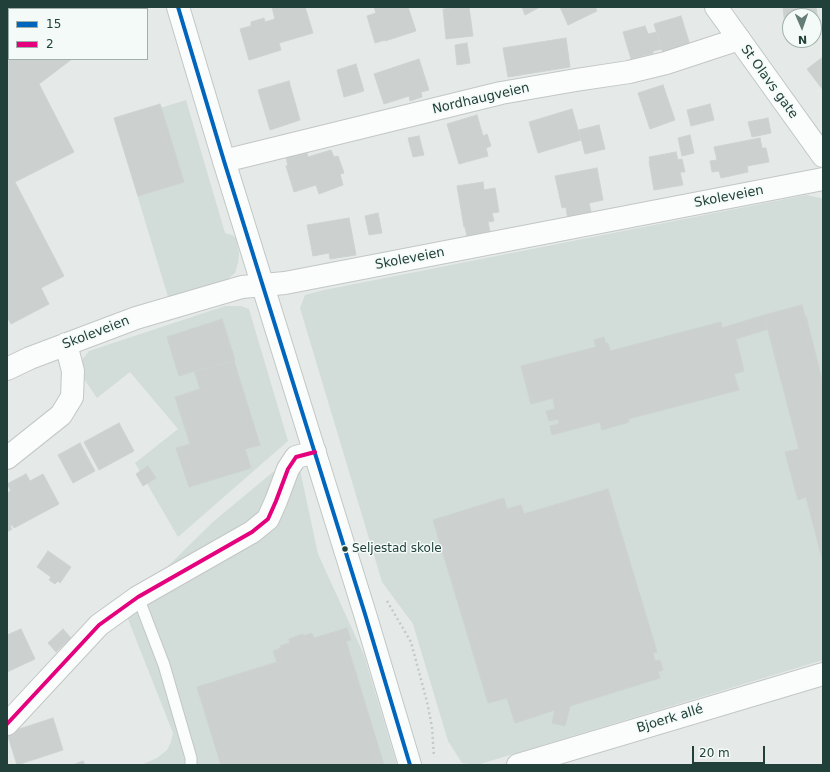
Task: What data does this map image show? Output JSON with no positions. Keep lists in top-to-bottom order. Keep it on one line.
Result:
{"streets":{"street":["St Olavs gate","Nordhaugveien","Skoleveien","Bjoerk allé"]},"crossings":[["St Olavs gate","Nordhaugveien"]],"places":["Seljestad skole"],"lines":["transit line 15","transit line 2"],"legend":["15","2"],"scale_bar":"20 m","north":"bottom"}
